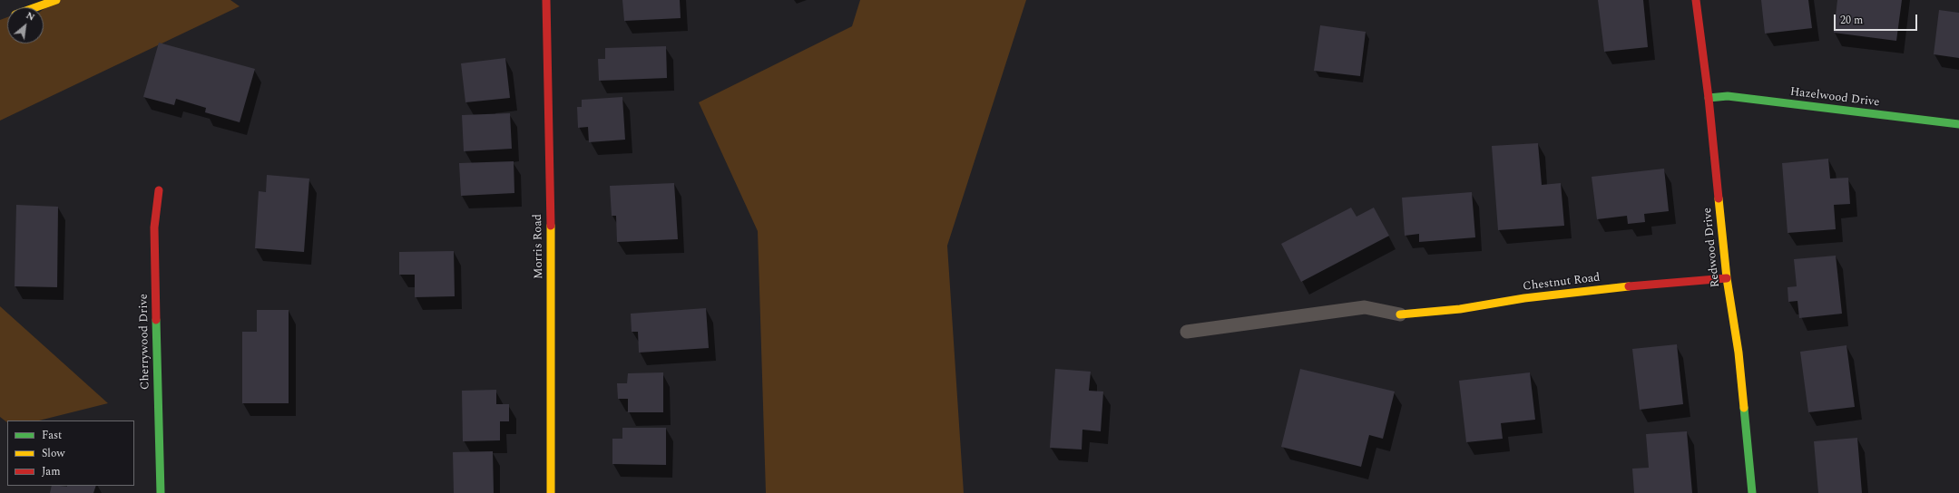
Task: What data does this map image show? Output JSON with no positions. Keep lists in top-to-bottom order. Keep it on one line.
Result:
{"streets":{"street":["Hazelwood Drive","Morris Road","Redwood Drive","Chestnut Road","Cherrywood Drive"]},"crossings":[["Hazelwood Drive","Redwood Drive"],["Redwood Drive","Chestnut Road"]],"legend":["Fast","Slow","Jam"],"scale_bar":"20 m","north":"top right"}
